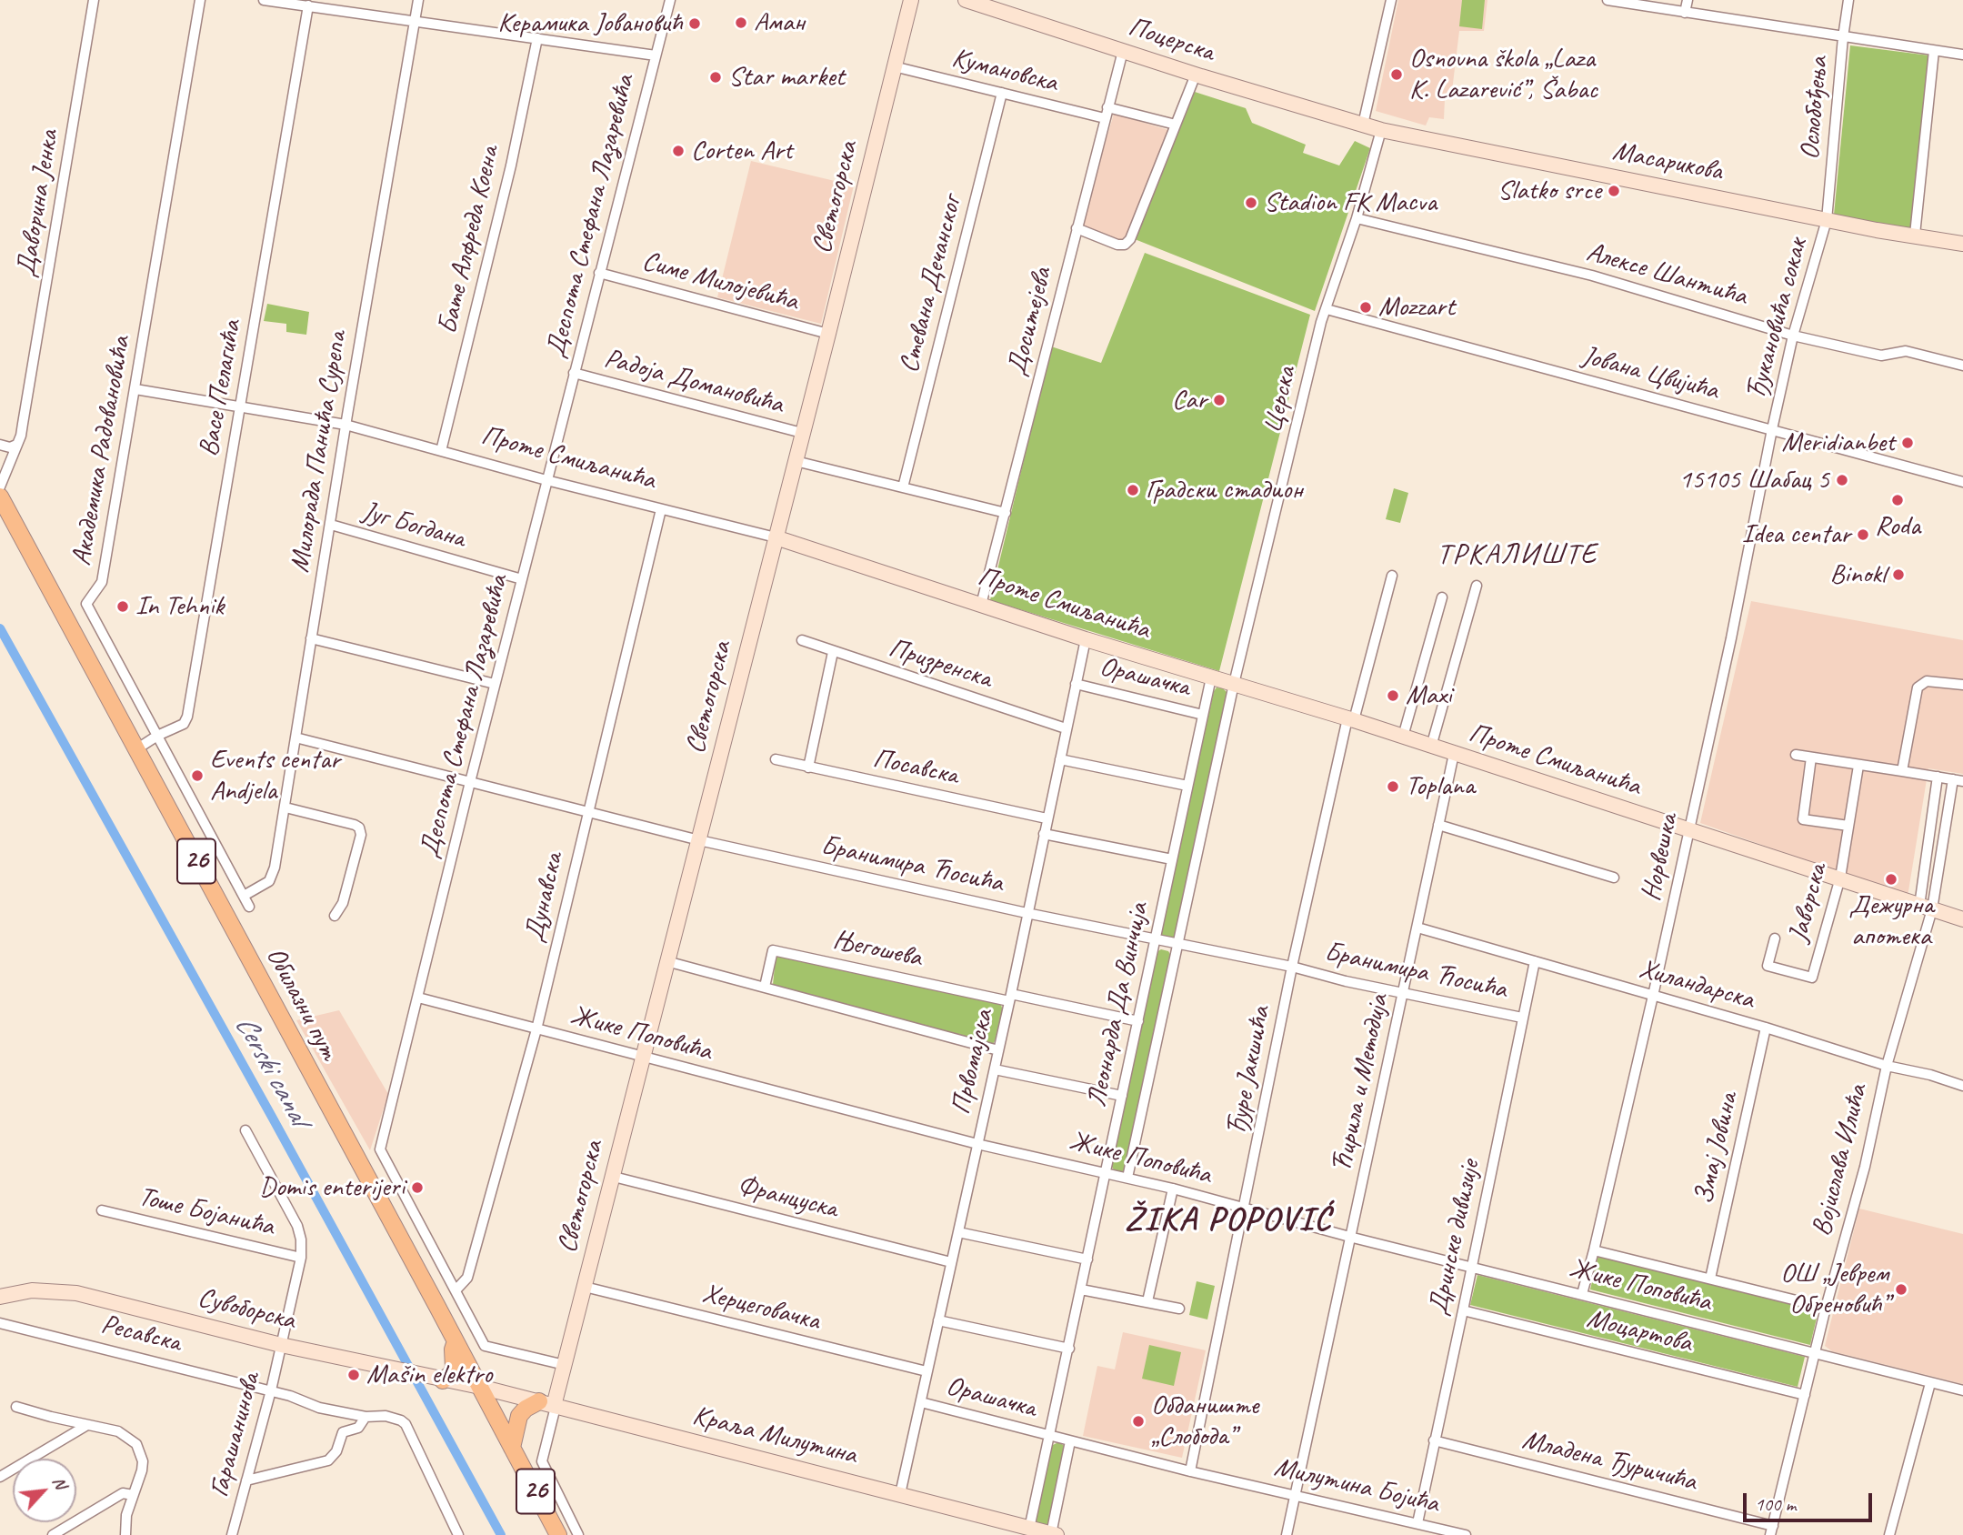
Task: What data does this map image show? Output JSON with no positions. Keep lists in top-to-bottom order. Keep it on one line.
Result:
{"streets":{"main road":["26","Обилазни пут"],"street":["Поцерска","Кумановска","Ослобођења","Масарикова","Светогорска","Даворина Јенка","Деспота Стефана Лазаревића","Бате Алфреда Коена","Алексе Шантића","Симе Милојевића","Стевана Дечанског","Ђукановића сокак","Доситејева","Јована Цвијића","Радоја Домановића","Васе Пелагића","Церска","Академика Радовановића","Милорада Панића Сурепа","Проте Смиљанића","Југ Богдана","Призренска","Орашачка","Посавска","Норвешка","Бранимира Ћосића","Дунавска","Јаворска","Његошева","Хиландарска","Леонарда Да Винчија","Жике Поповића","Првомајска","Ђуре Јакшића","Ћирила и Методија","Змај Јовина","Војислава Илића","Француска","Тоше Бојанића","Дринске дивизије","Херцеговачка","Сувоборска","Моцартова","Ресавска","Гарашанинова","Краља Милутина","Младена Ђуричића","Милутина Бојића"]},"crossings":[["Поцерска","Масарикова"],["Поцерска","Доситејева"],["Кумановска","Светогорска"],["Кумановска","Стевана Дечанског"],["Кумановска","Доситејева"],["Ослобођења","Масарикова"],["Ослобођења","Ђукановића сокак"],["Масарикова","Ђукановића сокак"],["Масарикова","Церска"],["Светогорска","Деспота Стефана Лазаревића"],["Светогорска","Симе Милојевића"],["Светогорска","Радоја Домановића"],["Светогорска","Проте Смиљанића"],["Светогорска","Бранимира Ћосића"],["Светогорска","Жике Поповића"],["Светогорска","Француска"],["Светогорска","Херцеговачка"],["Светогорска","Краља Милутина"],["Деспота Стефана Лазаревића","Симе Милојевића"],["Деспота Стефана Лазаревића","Радоја Домановића"],["Деспота Стефана Лазаревића","Проте Смиљанића"],["Деспота Стефана Лазаревића","Југ Богдана"],["Деспота Стефана Лазаревића","Бранимира Ћосића"],["Деспота Стефана Лазаревића","Дунавска"],["Деспота Стефана Лазаревића","Жике Поповића"],["Бате Алфреда Коена","Проте Смиљанића"],["Алексе Шантића","Ђукановића сокак"],["Алексе Шантића","Церска"],["Ђукановића сокак","Јована Цвијића"],["Ђукановића сокак","Норвешка"],["Доситејева","Проте Смиљанића"],["Јована Цвијића","Церска"],["Јована Цвијића","Норвешка"],["Васе Пелагића","Академика Радовановића"],["Васе Пелагића","Проте Смиљанића"],["Васе Пелагића","Обилазни пут"],["Церска","Проте Смиљанића"],["Церска","Леонарда Да Винчија"],["Академика Радовановића","Милорада Панића Сурепа"],["Академика Радовановића","Проте Смиљанића"],["Милорада Панића Сурепа","Проте Смиљанића"],["Милорада Панића Сурепа","Југ Богдана"],["Милорада Панића Сурепа","Бранимира Ћосића"],["Проте Смиљанића","Норвешка"],["Проте Смиљанића","Дунавска"],["Проте Смиљанића","Јаворска"],["Проте Смиљанића","Леонарда Да Винчија"],["Проте Смиљанића","Првомајска"],["Проте Смиљанића","Ђуре Јакшића"],["Проте Смиљанића","Ћирила и Методија"],["Проте Смиљанића","Војислава Илића"],["Призренска","Првомајска"],["Орашачка","Леонарда Да Винчија"],["Орашачка","Првомајска"],["Орашачка","Милутина Бојића"],["Посавска","Првомајска"],["Норвешка","Хиландарска"],["Норвешка","Жике Поповића"],["Бранимира Ћосића","Дунавска"],["Бранимира Ћосића","Леонарда Да Винчија"],["Бранимира Ћосића","Првомајска"],["Бранимира Ћосића","Ђуре Јакшића"],["Бранимира Ћосића","Ћирила и Методија"],["Бранимира Ћосића","Дринске дивизије"],["Дунавска","Жике Поповића"],["Његошева","Првомајска"],["Хиландарска","Ћирила и Методија"],["Хиландарска","Змај Јовина"],["Хиландарска","Војислава Илића"],["Хиландарска","Дринске дивизије"],["Обилазни пут","Сувоборска"],["Обилазни пут","Краља Милутина"],["Леонарда Да Винчија","Жике Поповића"],["Леонарда Да Винчија","Краља Милутина"],["Леонарда Да Винчија","Милутина Бојића"],["Жике Поповића","Првомајска"],["Жике Поповића","Ђуре Јакшића"],["Жике Поповића","Ћирила и Методија"],["Жике Поповића","Војислава Илића"],["Жике Поповића","Дринске дивизије"],["Првомајска","Француска"],["Првомајска","Херцеговачка"],["Првомајска","Краља Милутина"],["Ђуре Јакшића","Милутина Бојића"],["Ћирила и Методија","Милутина Бојића"],["Војислава Илића","Моцартова"],["Војислава Илића","Младена Ђуричића"],["Тоше Бојанића","Гарашанинова"],["Дринске дивизије","Моцартова"],["Дринске дивизије","Младена Ђуричића"],["Дринске дивизије","Милутина Бојића"],["Сувоборска","Гарашанинова"],["Сувоборска","Краља Милутина"],["Ресавска","Гарашанинова"]],"districts":["ТРКАЛИШТЕ","ŽIKA POPOVIĆ"],"water":["Cerski canal"],"places":["Аман","Керамика Јовановић","Osnovna škola „Laza K. Lazarević”, Šabac","Star market","Corten Art","Slatko srce","Stadion FK Macva","Mozzart","Car","Meridianbet","15105 Шабац 5","Градски стадион","Roda","Idea centar","Binokl","In Tehnik","Maxi","Events centar Andjela","Toplana","Дежурна апотека","Domis enterijeri","ОШ „Јеврем Обреновић”","Mašin elektro","Обданиште „Слобода”"],"scale_bar":"100 m","north":"top right"}
